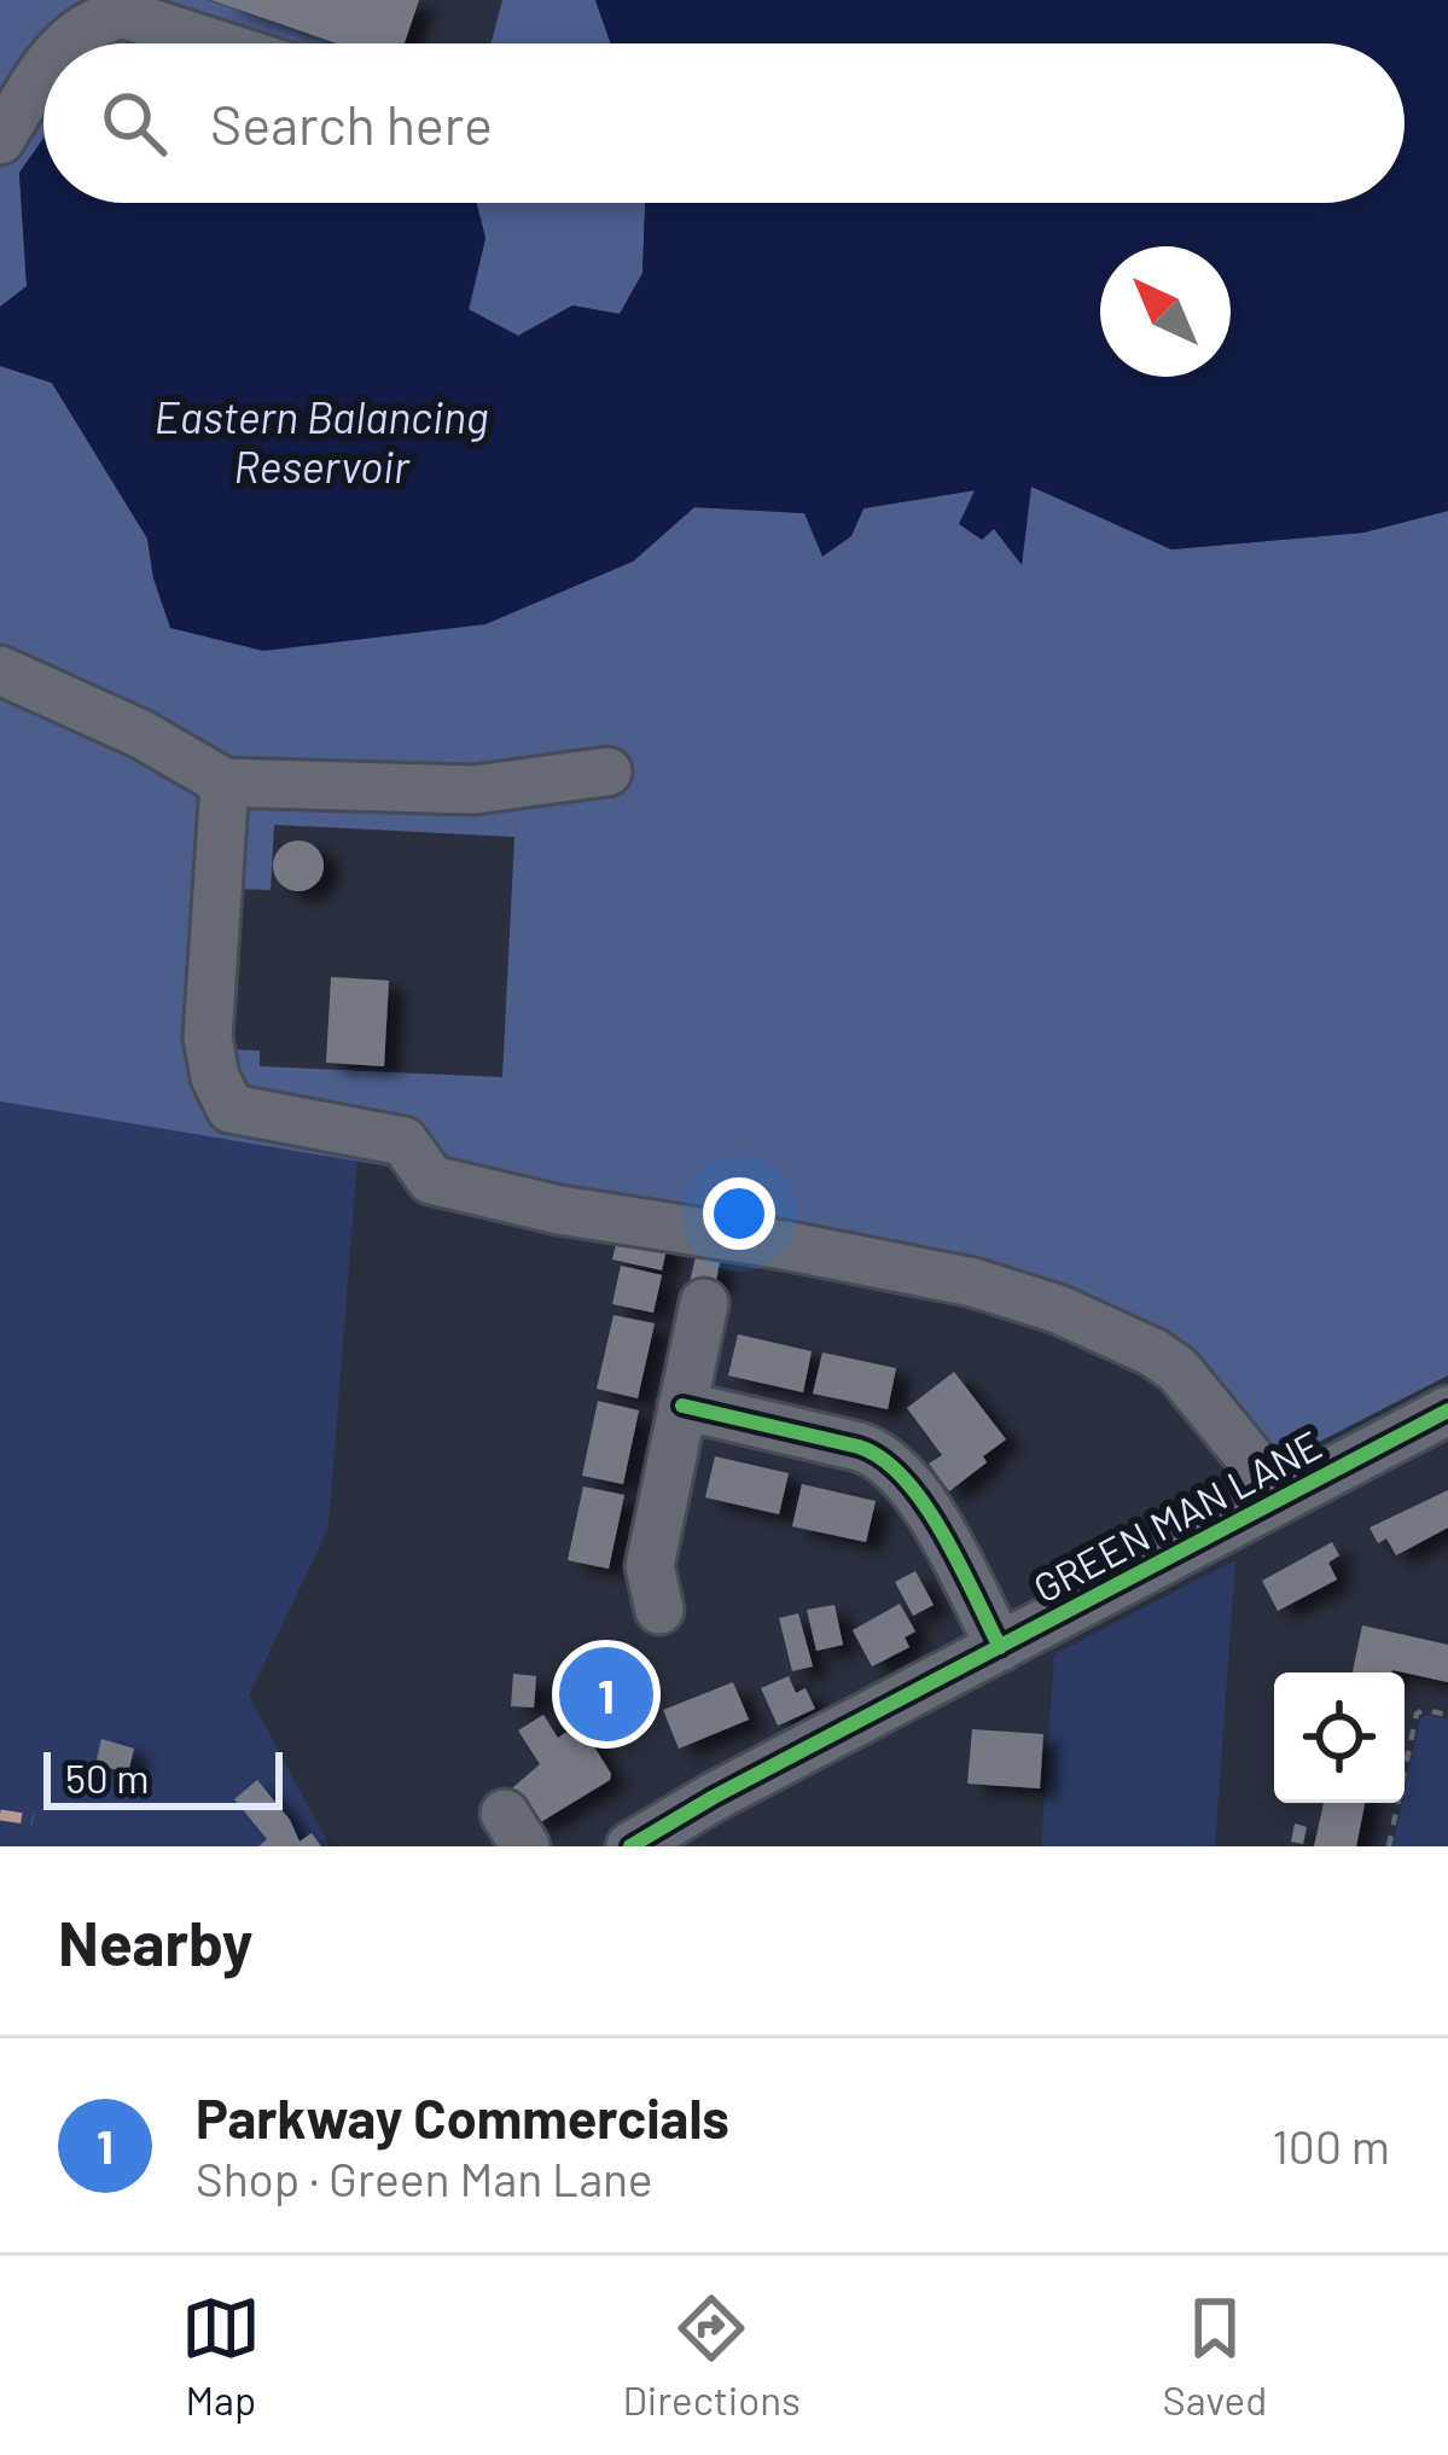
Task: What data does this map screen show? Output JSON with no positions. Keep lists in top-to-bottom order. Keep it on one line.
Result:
{"streets":{"street":["GREEN MAN LANE"]},"water":["Eastern Balancing Reservoir"],"scale_bar":"50 m","north":"top left","page":{"search":"Search here","pins":"1","scale":"50 m","heading":"Nearby","list":[{"mark":"1","name":"Parkway Commercials","note":"Shop · Green Man Lane","value":"100 m"}],"nav":["Map","Directions","Saved"]}}
